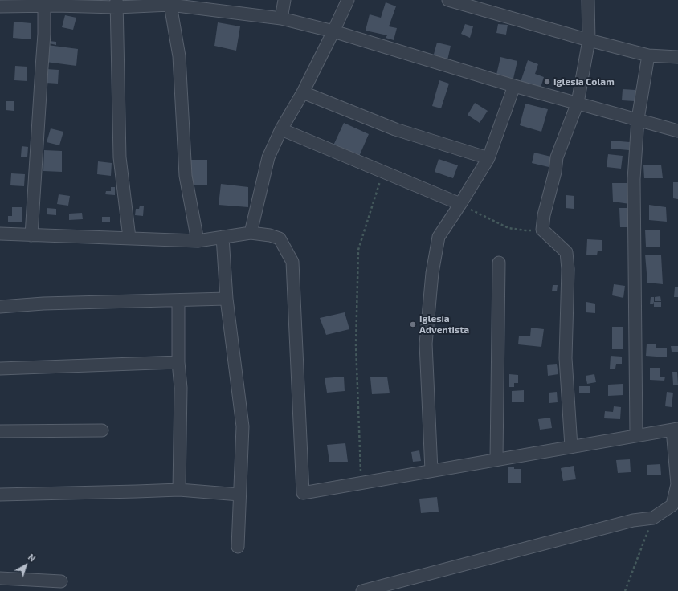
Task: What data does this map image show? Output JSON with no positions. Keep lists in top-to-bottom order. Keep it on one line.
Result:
{"places":["Iglesia Colam","Iglesia Adventista"],"north":"top right"}
